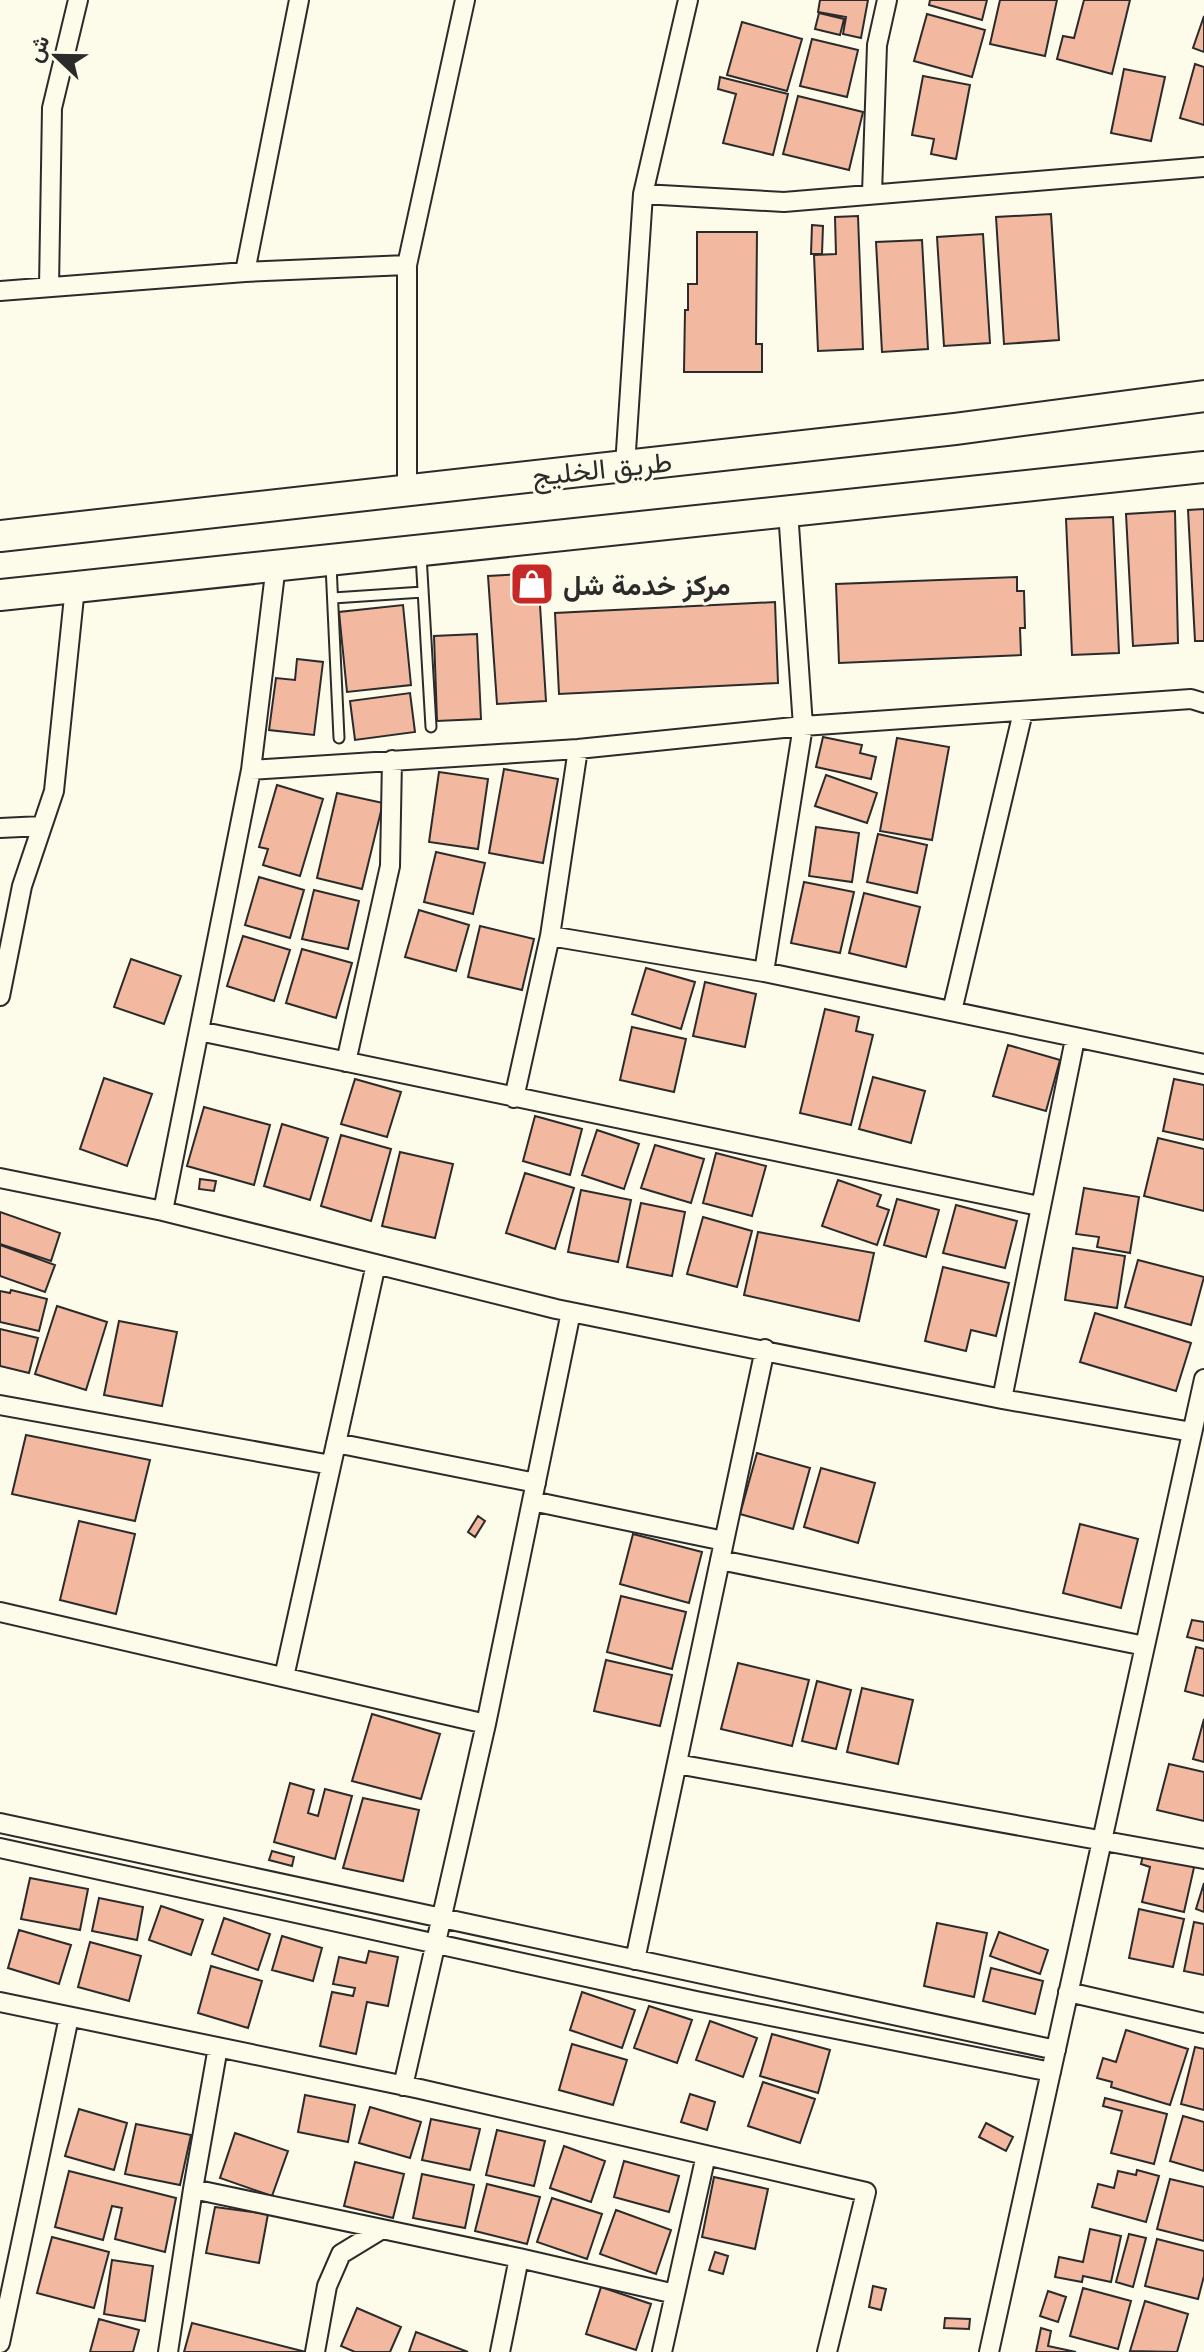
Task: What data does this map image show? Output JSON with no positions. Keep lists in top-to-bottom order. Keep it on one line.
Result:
{"streets":{"main road":["طريق الخليج"]},"places":{"shop":["مركز خدمة شل"]},"north":"left"}
